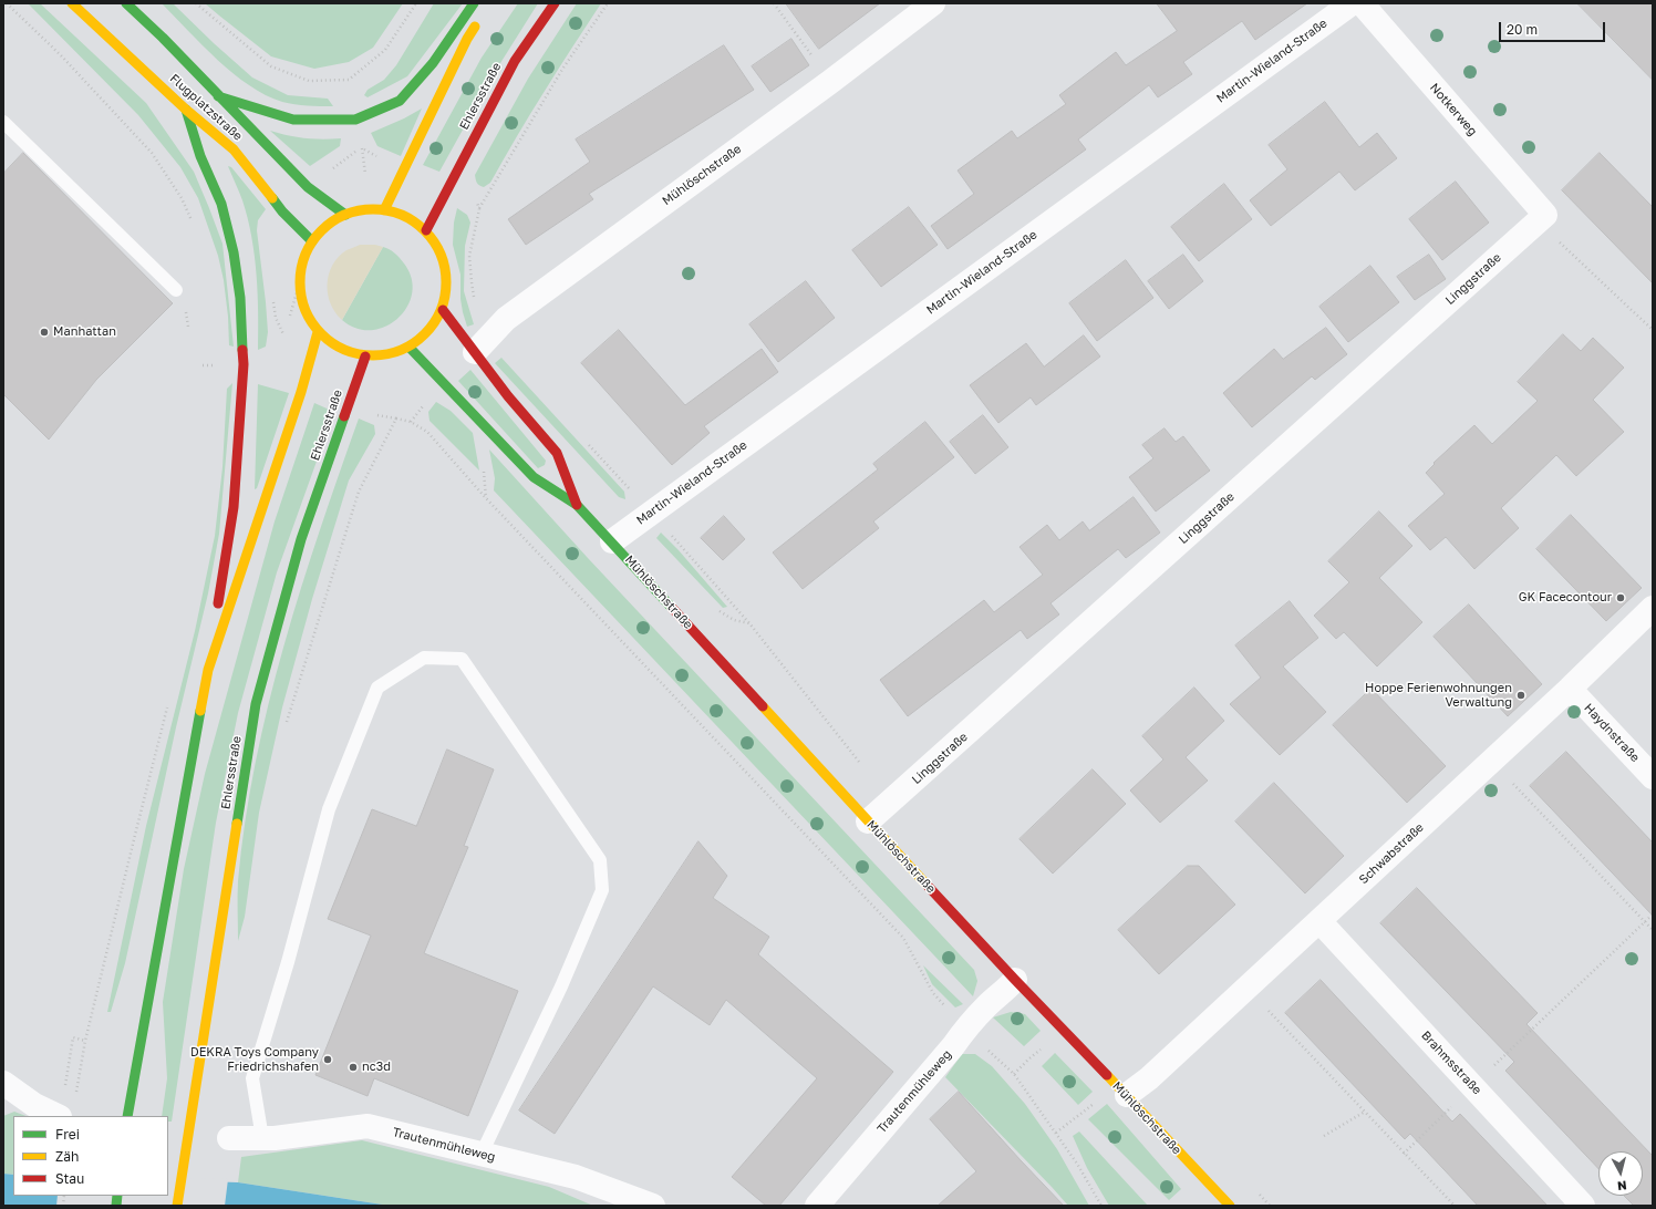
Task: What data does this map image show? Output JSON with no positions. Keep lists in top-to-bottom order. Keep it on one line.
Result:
{"streets":{"street":["Martin-Wieland-Straße","Ehlersstraße","Flugplatzstraße","Notkerweg","Mühlöschstraße","Linggstraße","Haydnstraße","Schwabstraße","Brahmsstraße","Trautenmühleweg"]},"crossings":[["Martin-Wieland-Straße","Mühlöschstraße"],["Ehlersstraße","Flugplatzstraße"],["Ehlersstraße","Mühlöschstraße"],["Flugplatzstraße","Mühlöschstraße"],["Notkerweg","Linggstraße"],["Mühlöschstraße","Linggstraße"],["Mühlöschstraße","Schwabstraße"],["Mühlöschstraße","Trautenmühleweg"],["Haydnstraße","Schwabstraße"],["Schwabstraße","Brahmsstraße"]],"places":["Manhattan","GK Facecontour","Hoppe Ferienwohnungen Verwaltung","DEKRA Toys Company Friedrichshafen","nc3d"],"legend":["Frei","Zäh","Stau"],"scale_bar":"20 m","north":"bottom"}
